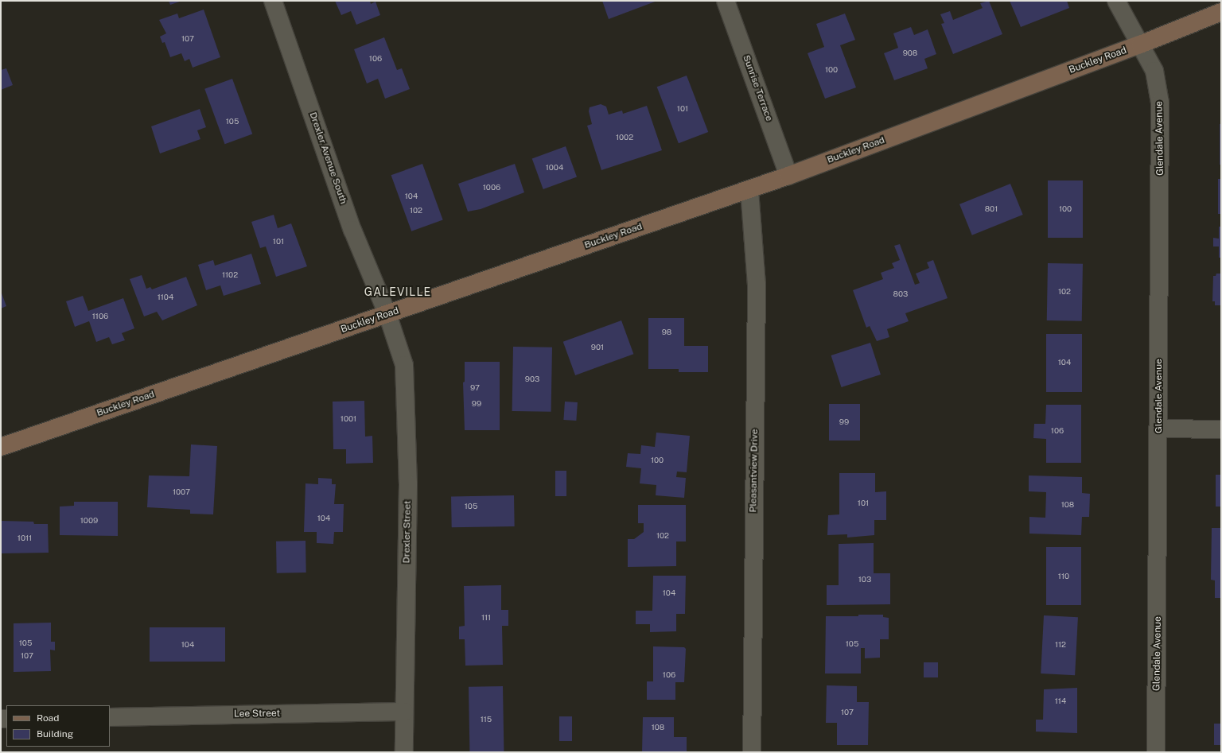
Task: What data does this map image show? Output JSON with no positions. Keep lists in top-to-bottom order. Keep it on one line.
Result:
{"streets":{"street":["Buckley Road","Sunrise Terrace","Glendale Avenue","Drexler Avenue South","Pleasantview Drive","Drexler Street","Lee Street"]},"crossings":[["Buckley Road","Sunrise Terrace"],["Buckley Road","Glendale Avenue"],["Buckley Road","Drexler Avenue South"],["Buckley Road","Pleasantview Drive"],["Buckley Road","Drexler Street"],["Drexler Avenue South","Drexler Street"],["Drexler Street","Lee Street"]],"districts":["GALEVILLE"],"house_numbers":["107","908","106","100","101","105","1002","1004","1006","104","801","100","102","101","1102","102","803","1104","1106","98","901","104","903","97","99","1001","99","106","100","1007","101","108","105","104","1009","102","1011","110","103","104","111","105","105","104","112","107","106","114","107","115","108"],"legend":["Road","Building"]}
